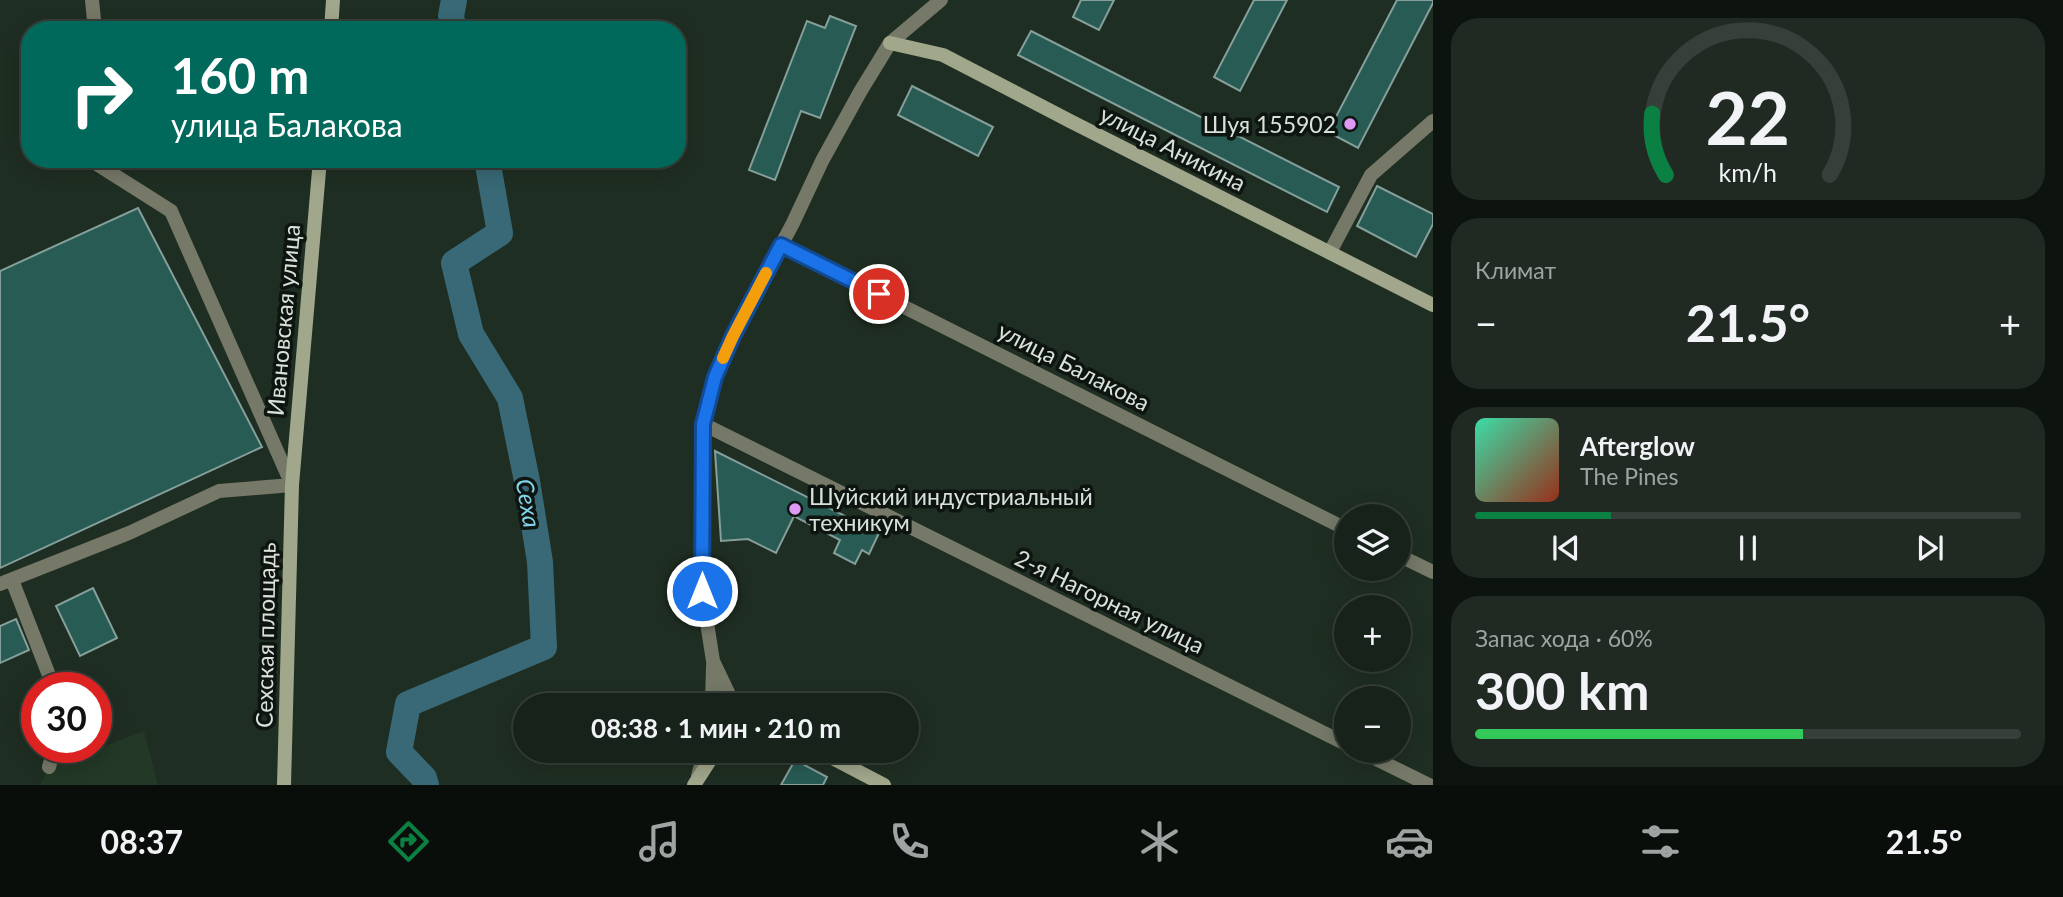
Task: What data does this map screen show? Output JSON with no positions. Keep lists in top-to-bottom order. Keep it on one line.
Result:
{"streets":{"street":["улица Аникина","Ивановская улица","улица Балакова","2-я Нагорная улица","Сехская площадь"]},"crossings":[["Ивановская улица","Сехская площадь"]],"water":["Сеха"],"places":["Шуя 155902","Шуйский индустриальный техникум"],"page":{"turn":["160 m","улица Балакова"],"tile":["Климат",["Запас хода · 60%","300 km"]],"heat":["−","21.5°","+"],"song":["Afterglow","The Pines"],"map_buttons":["+","−"],"limit":"30","trip":"08:38 · 1 мин · 210 m","tabs":["08:37","21.5°"],"gauge":["22","km/h"]}}
